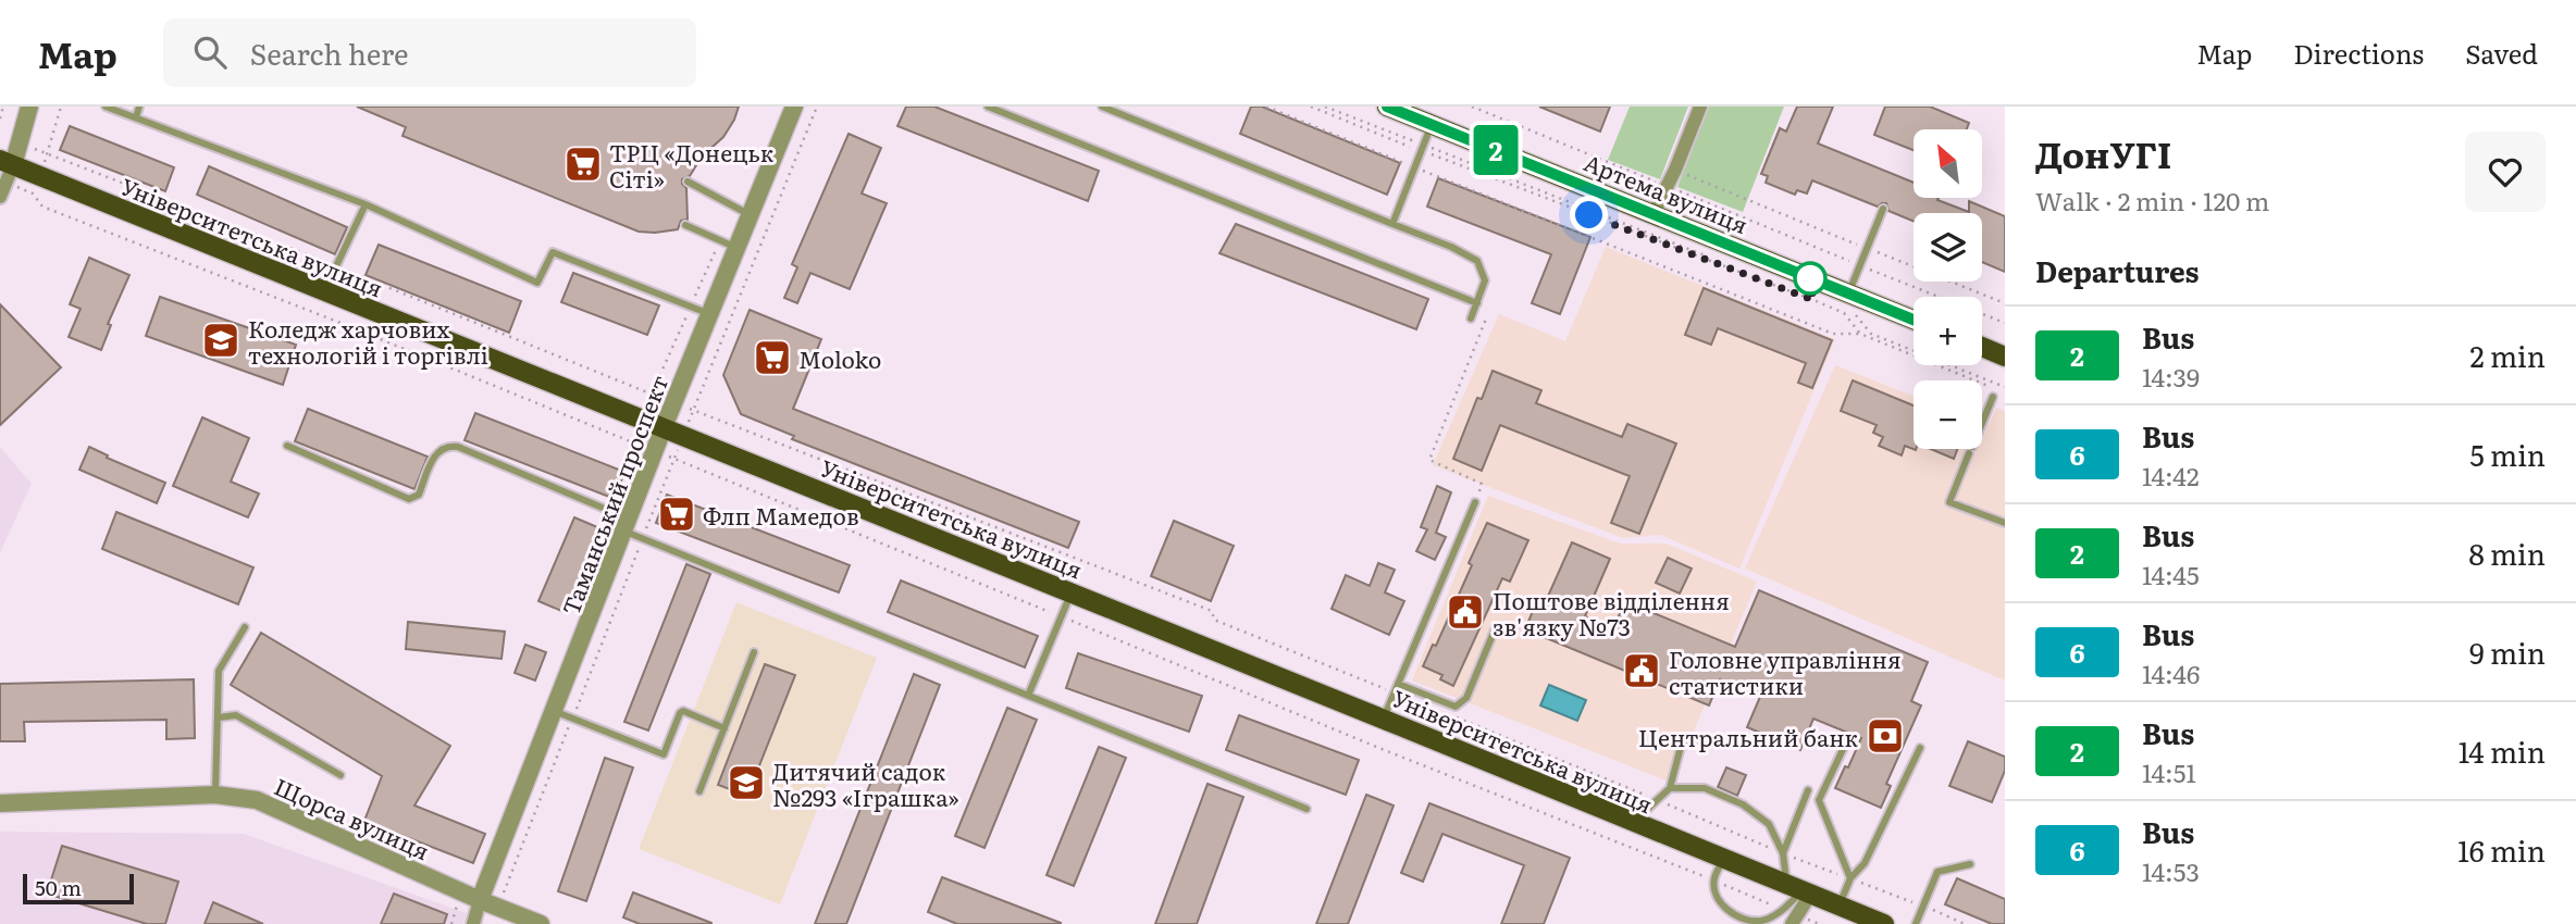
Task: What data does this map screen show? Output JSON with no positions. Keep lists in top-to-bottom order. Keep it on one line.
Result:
{"streets":{"main road":["Артема вулиця","Університетська вулиця"],"street":["Таманський проспект","Щорса вулиця"]},"crossings":[["Університетська вулиця","Таманський проспект"],["Таманський проспект","Щорса вулиця"]],"places":{"supermarket":["ТРЦ «Донецьк Сіті»","Moloko","Флп Мамедов"],"school or university":["Коледж харчових технологій і торгівлі","Дитячий садок №293 «Іграшка»"],"public building":["Поштове відділення зв'язку №73","Головне управління статистики"],"bank":["Центральний банк"]},"lines":["bus line 2"],"scale_bar":"50 m","north":"top left","page":{"header":"Map","search":"Search here","nav":["Map","Directions","Saved"],"on_map":"2","heading":[["ДонУГІ","Walk · 2 min · 120 m"],"Departures"],"map_buttons":["+","−"],"list":[{"mark":"2","name":"Bus","note":"14:39","value":"2 min"},{"mark":"6","name":"Bus","note":"14:42","value":"5 min"},{"mark":"2","name":"Bus","note":"14:45","value":"8 min"},{"mark":"6","name":"Bus","note":"14:46","value":"9 min"},{"mark":"2","name":"Bus","note":"14:51","value":"14 min"},{"mark":"6","name":"Bus","note":"14:53","value":"16 min"}],"scale":"50 m"}}
